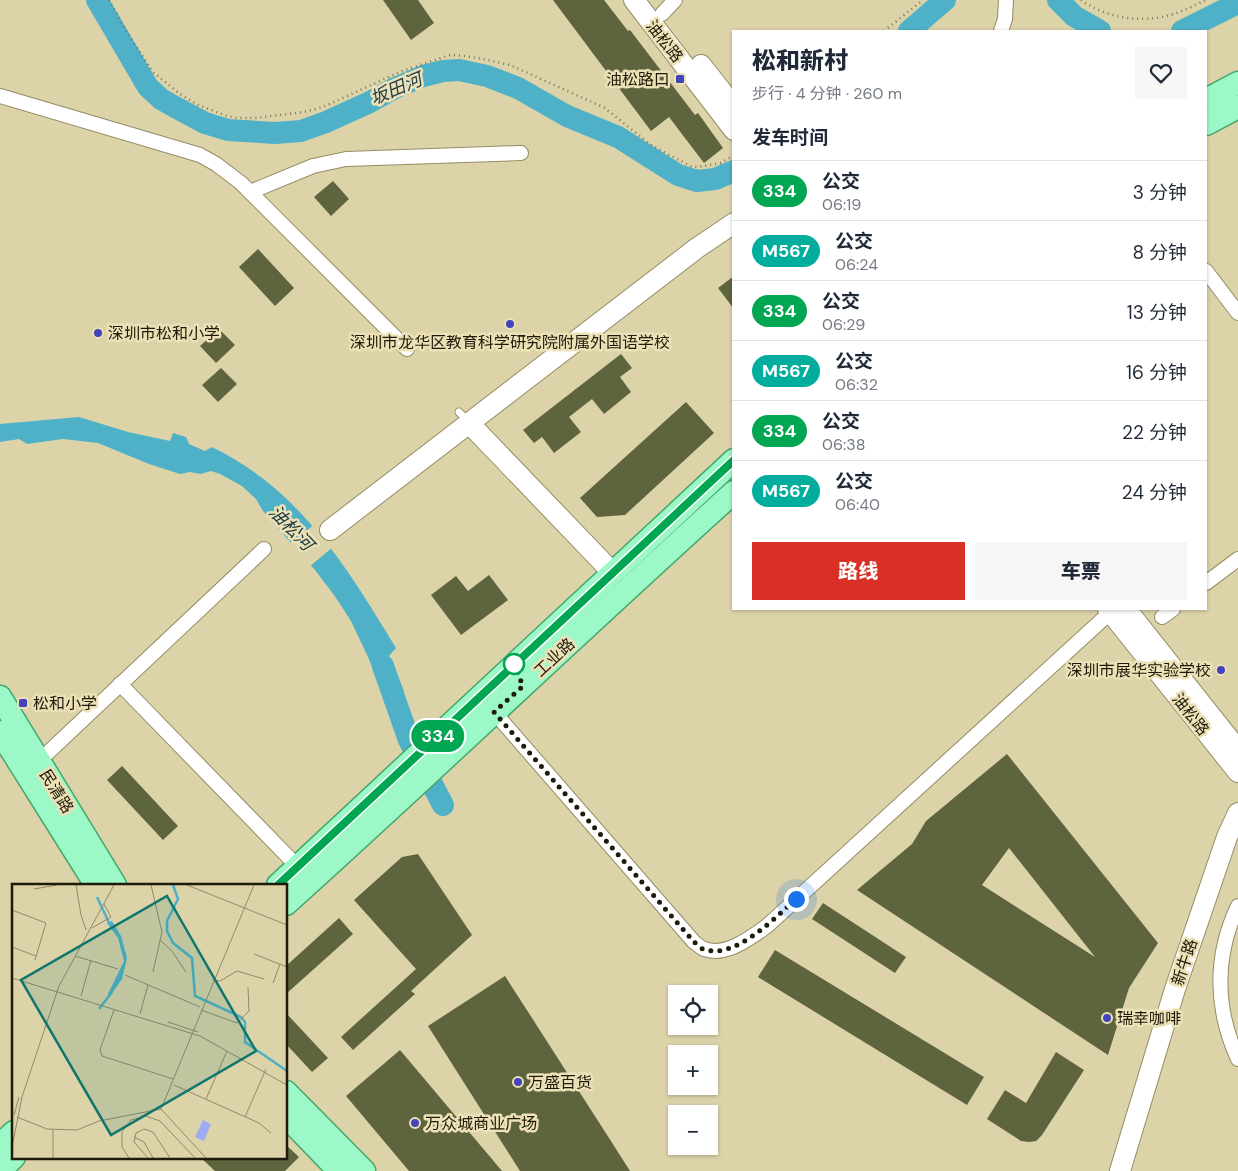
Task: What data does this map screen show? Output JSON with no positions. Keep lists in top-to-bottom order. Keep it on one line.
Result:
{"streets":{"main road":["工业路","民清路"],"street":["油松路","新牛路"]},"water":["坂田河","油松河"],"places":{"transit":["油松路口","松和小学"],"other":["深圳市龙华区教育科学研究院附属外国语学校","深圳市松和小学","深圳市展华实验学校","瑞幸咖啡","万盛百货","万众城商业广场"]},"lines":["bus line 334"],"page":{"on_map":"334","heading":[["松和新村","步行 · 4 分钟 · 260 m"],"发车时间"],"list":[{"mark":"334","name":"公交","note":"06:19","value":"3 分钟"},{"mark":"M567","name":"公交","note":"06:24","value":"8 分钟"},{"mark":"334","name":"公交","note":"06:29","value":"13 分钟"},{"mark":"M567","name":"公交","note":"06:32","value":"16 分钟"},{"mark":"334","name":"公交","note":"06:38","value":"22 分钟"},{"mark":"M567","name":"公交","note":"06:40","value":"24 分钟"}],"buttons":["路线","车票"],"map_buttons":["+","−"]}}
